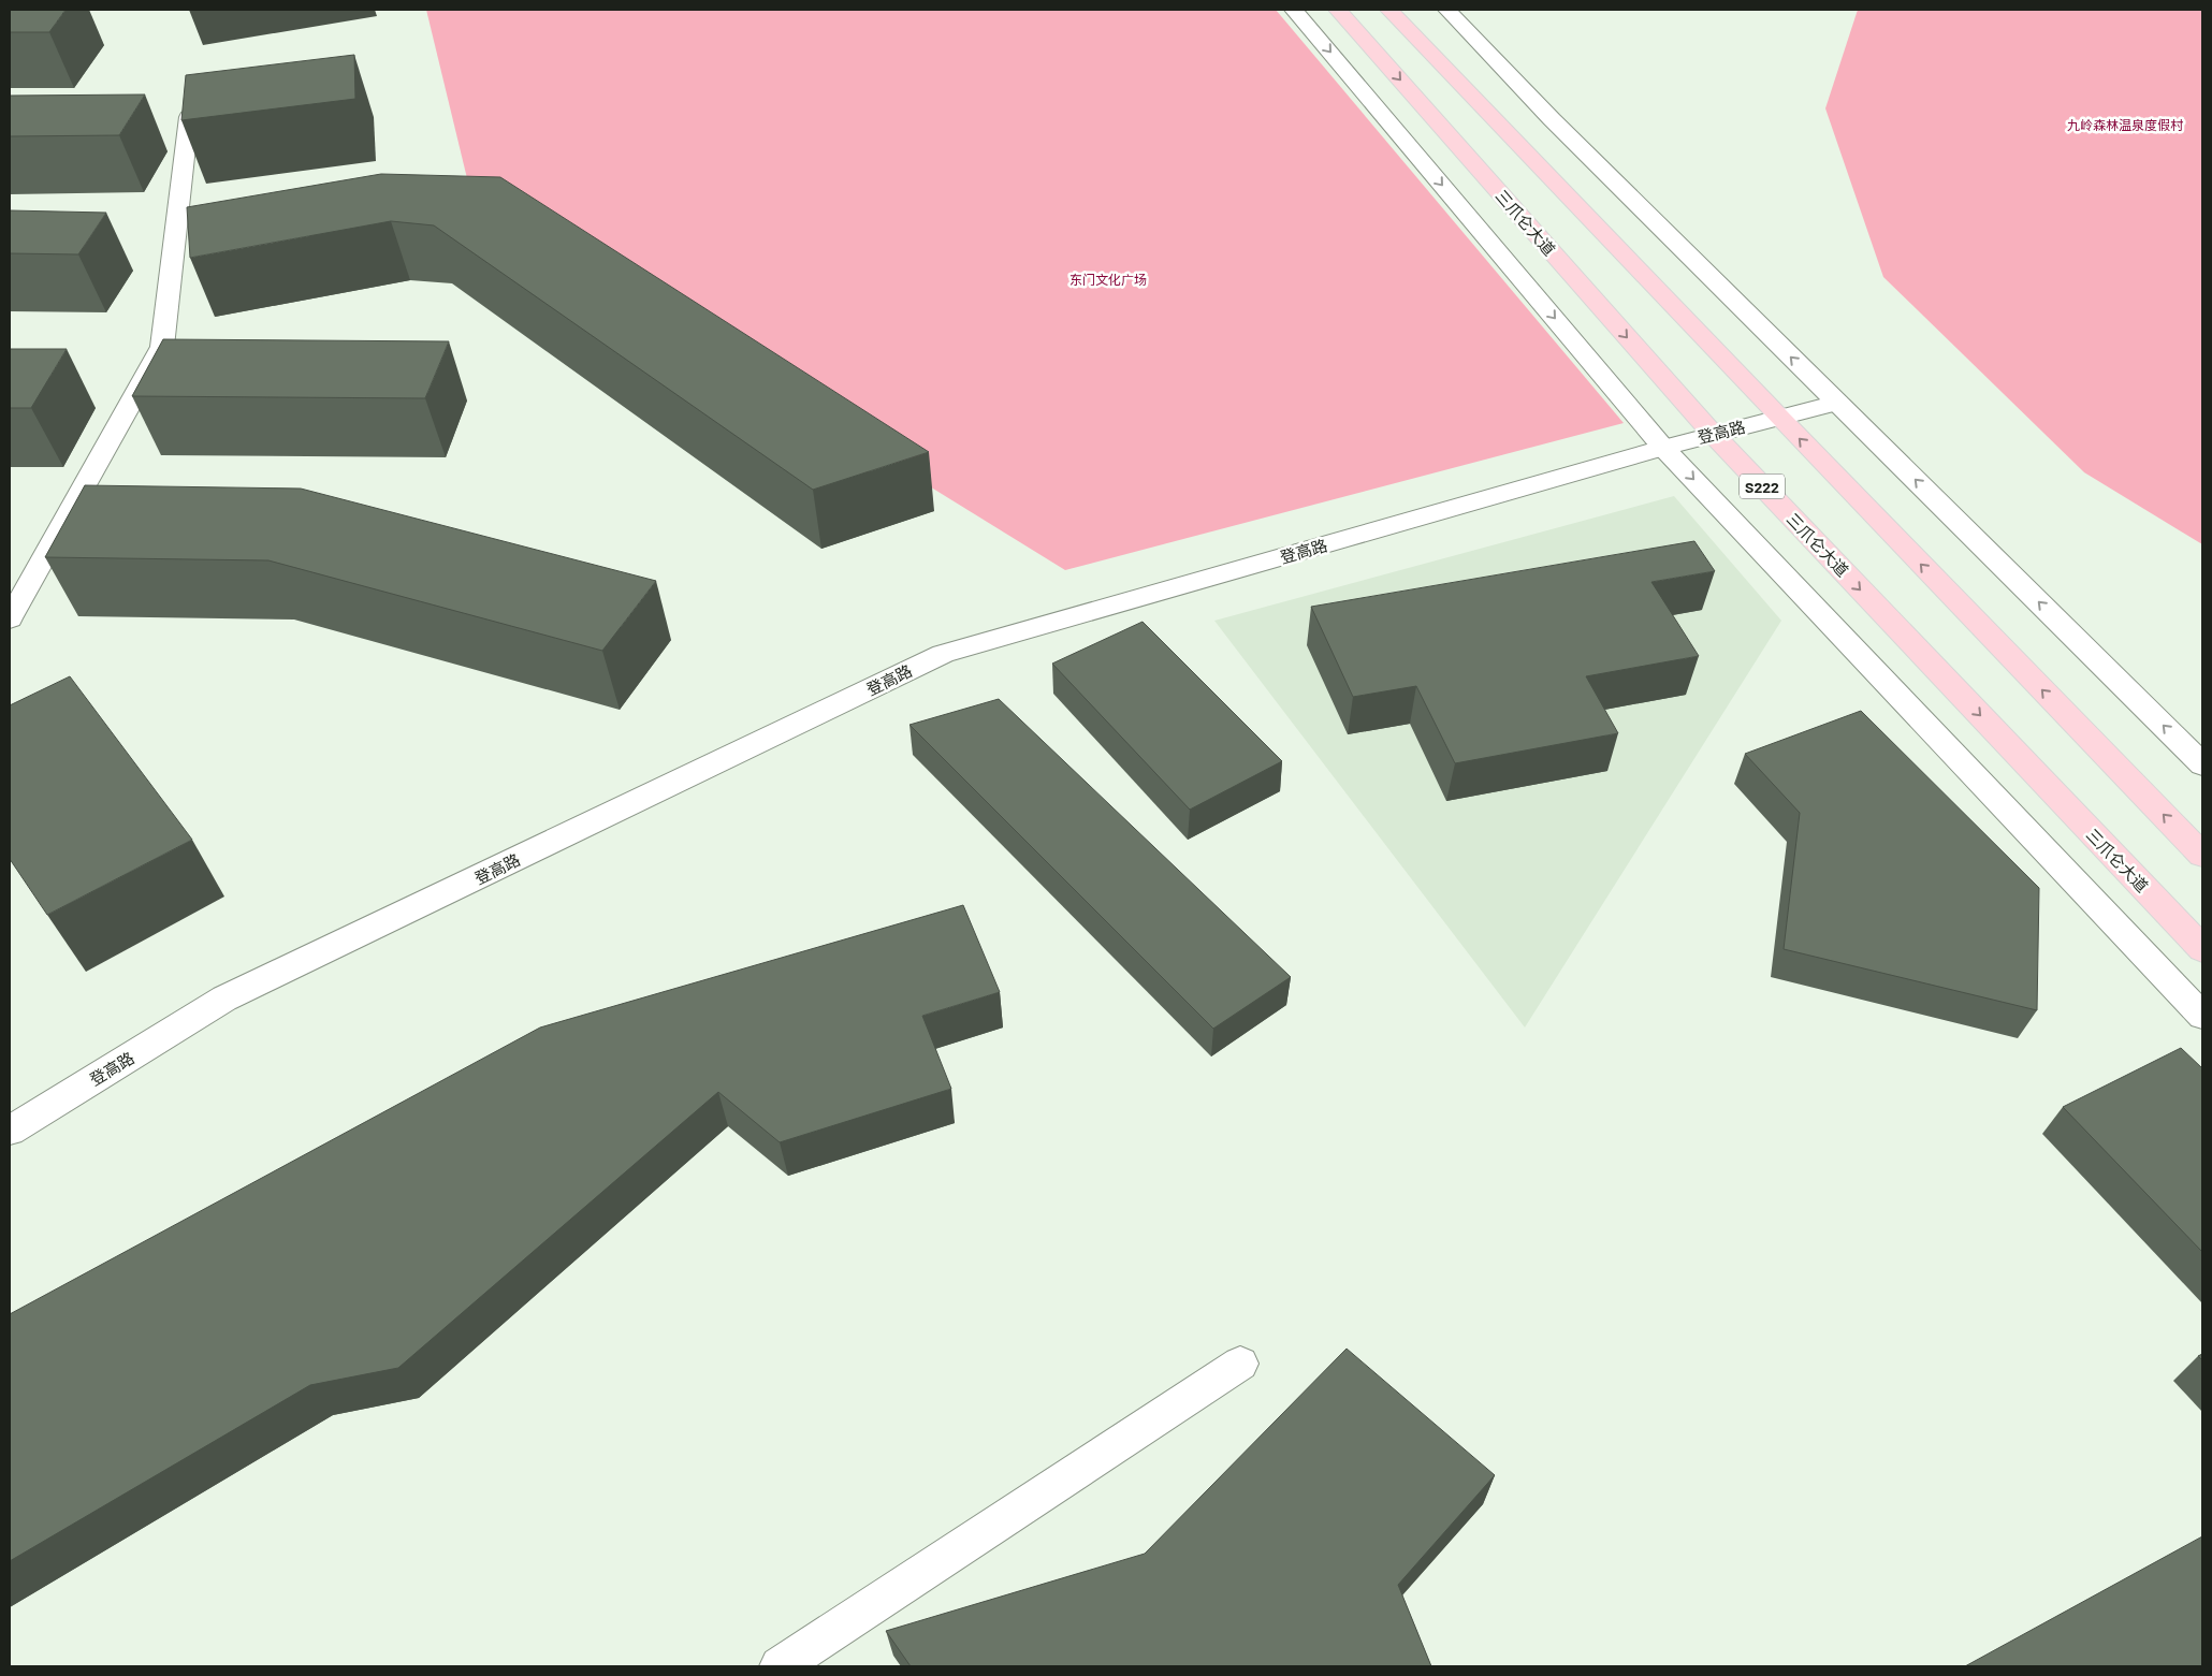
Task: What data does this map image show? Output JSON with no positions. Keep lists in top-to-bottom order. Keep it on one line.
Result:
{"streets":{"main road":["三爪仑大道","登高路","S222"]},"crossings":[["三爪仑大道","登高路"]],"parks":["九岭森林温泉度假村","东门文化广场"]}
